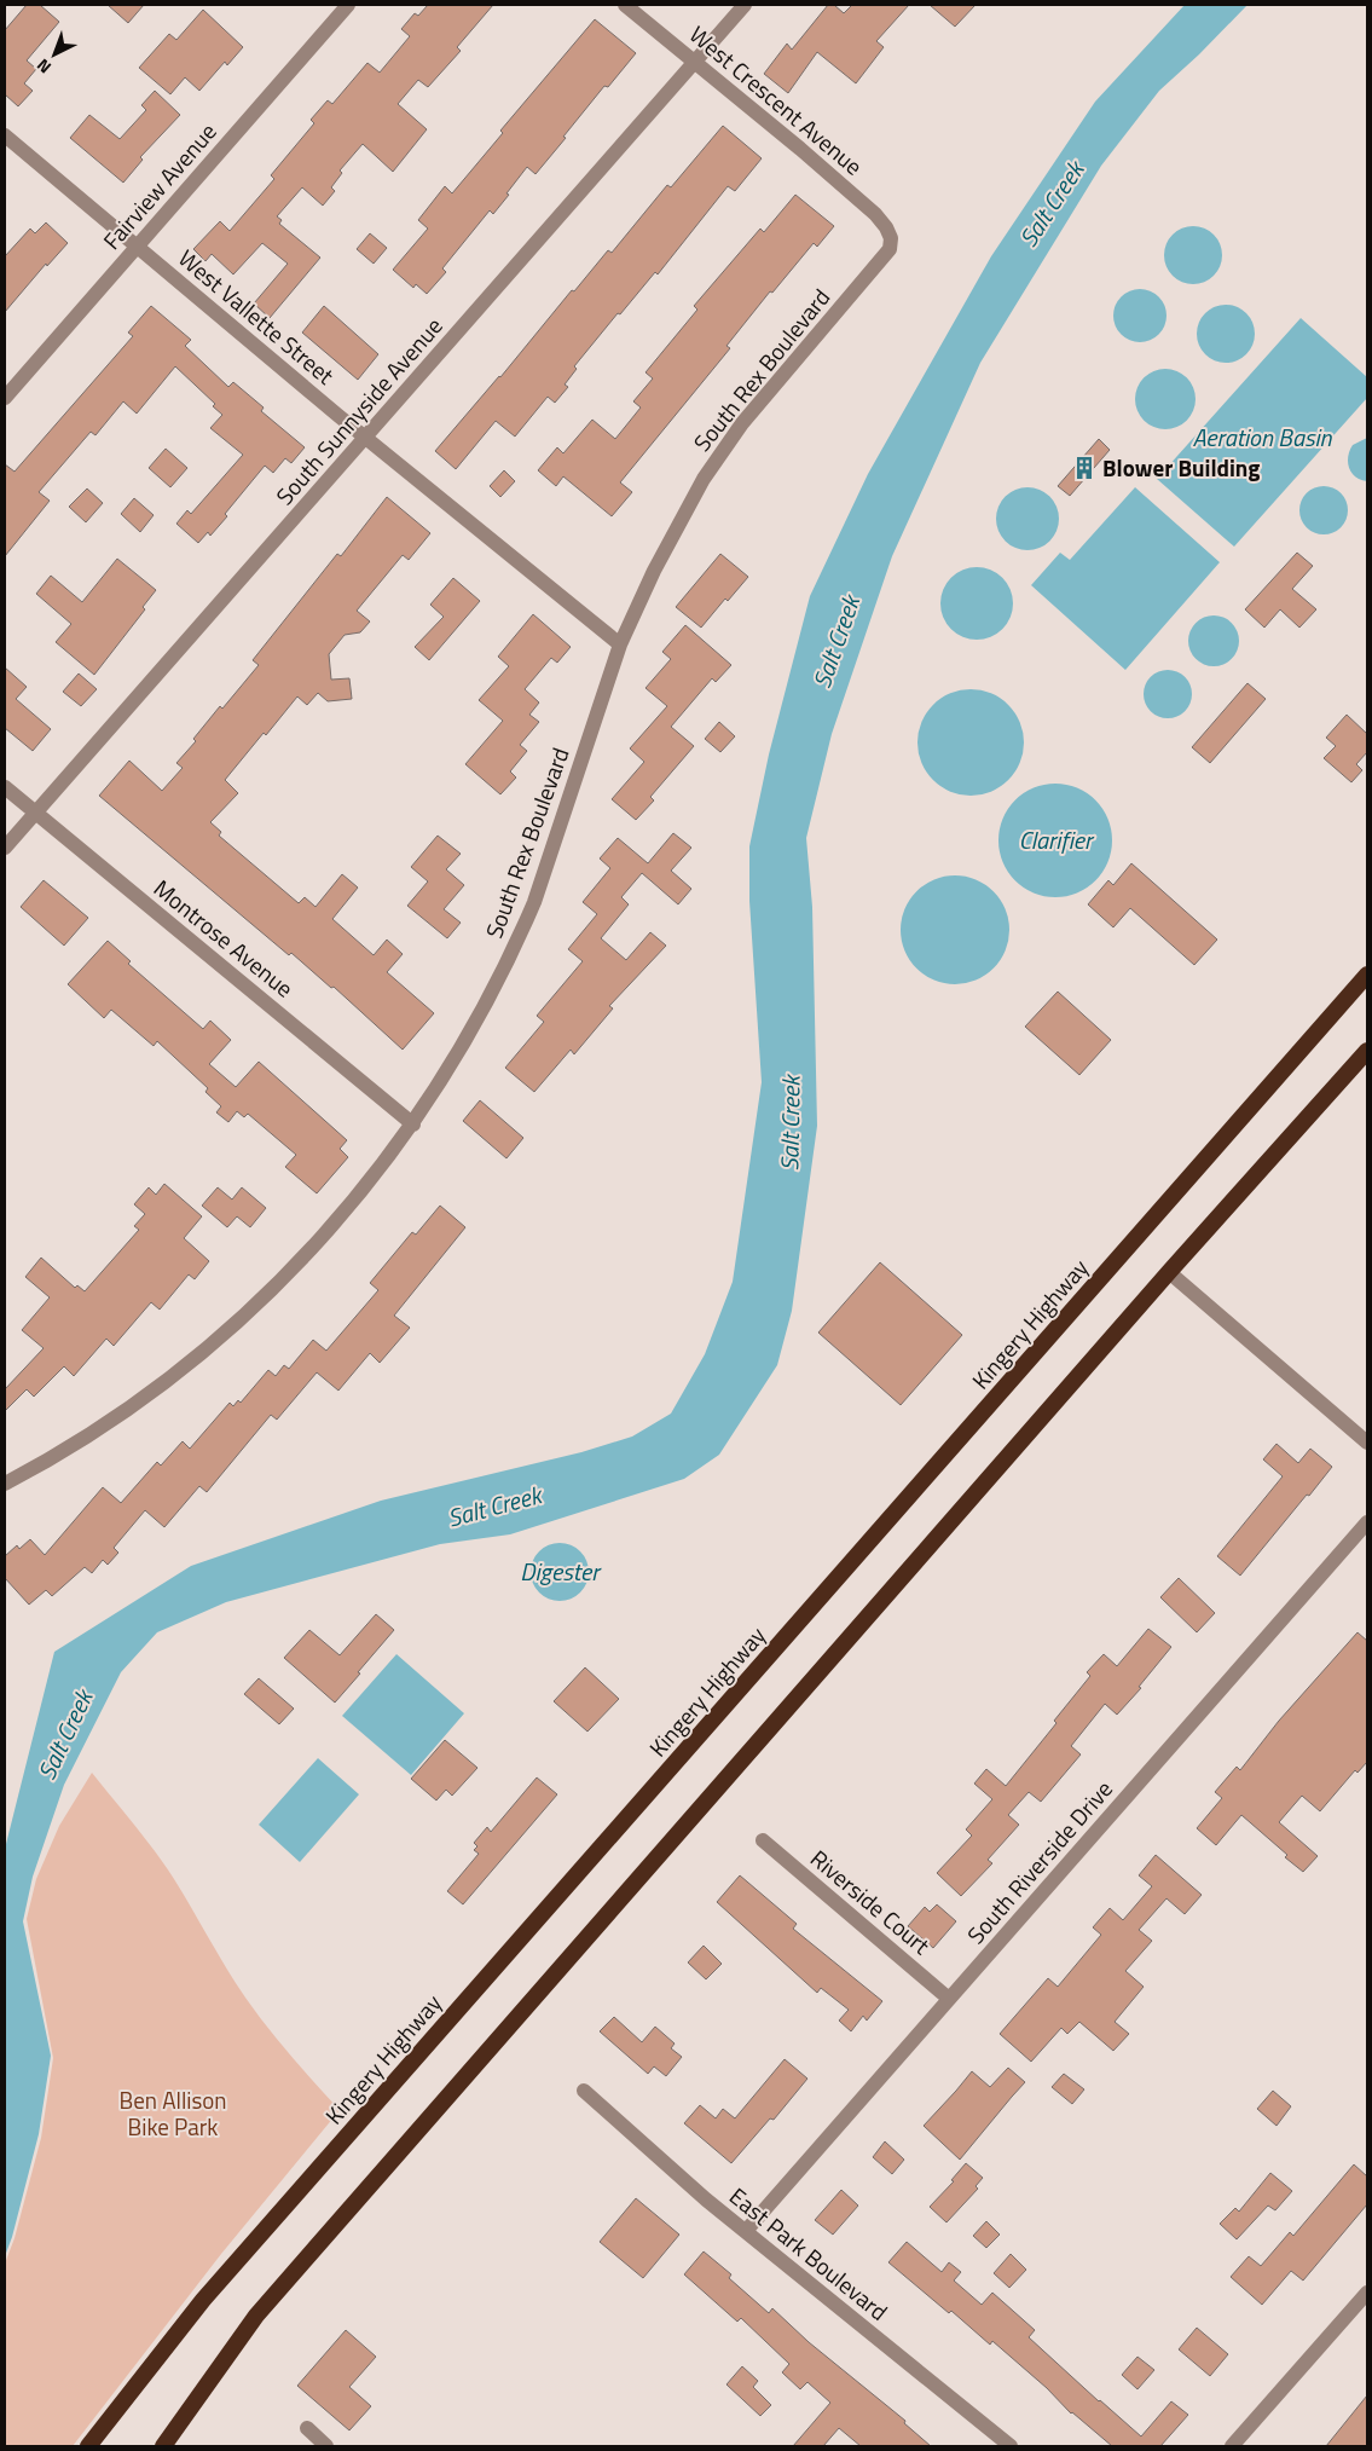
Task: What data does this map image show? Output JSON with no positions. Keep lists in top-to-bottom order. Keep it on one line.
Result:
{"streets":{"highway":["Kingery Highway"],"street":["West Crescent Avenue","Fairview Avenue","West Vallette Street","South Rex Boulevard","South Sunnyside Avenue","Montrose Avenue","South Riverside Drive","Riverside Court","East Park Boulevard"]},"crossings":[["West Crescent Avenue","South Rex Boulevard"],["West Crescent Avenue","South Sunnyside Avenue"],["Fairview Avenue","West Vallette Street"],["West Vallette Street","South Rex Boulevard"],["West Vallette Street","South Sunnyside Avenue"],["South Rex Boulevard","Montrose Avenue"],["South Sunnyside Avenue","Montrose Avenue"],["South Riverside Drive","Riverside Court"],["South Riverside Drive","East Park Boulevard"]],"water":["Salt Creek","Aeration Basin","Clarifier","Digester"],"parks":["Ben Allison Bike Park"],"places":{"building":["Blower Building"]},"north":"bottom left"}
